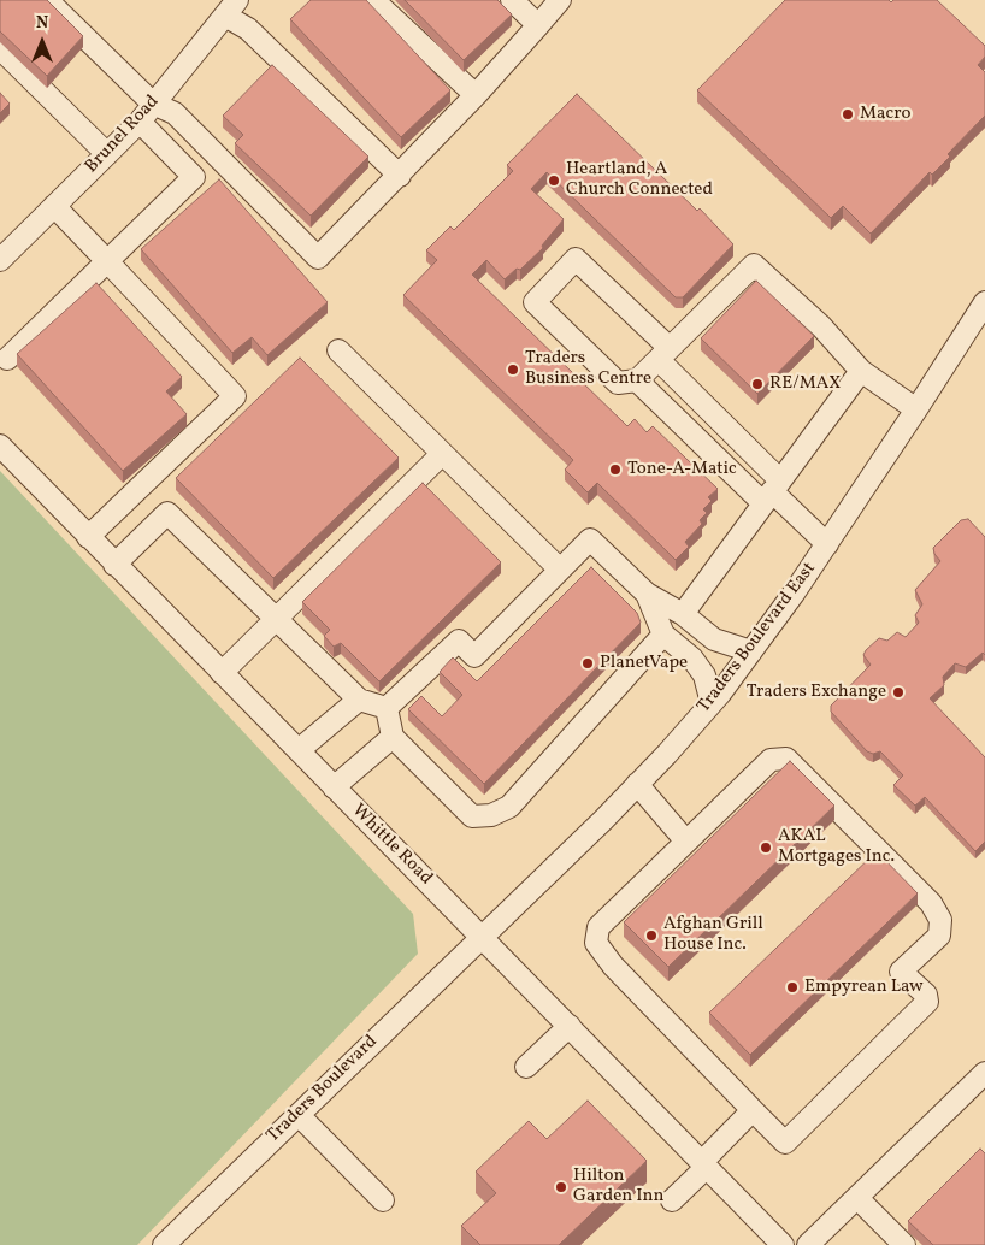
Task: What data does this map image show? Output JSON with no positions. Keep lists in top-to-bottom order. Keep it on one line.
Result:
{"streets":{"street":["Brunel Road","Traders Boulevard East","Whittle Road","Traders Boulevard"]},"crossings":[["Traders Boulevard East","Whittle Road"],["Traders Boulevard East","Traders Boulevard"],["Whittle Road","Traders Boulevard"]],"places":["Macro","Heartland, A Church Connected","Traders Business Centre","RE/MAX","Tone-A-Matic","PlanetVape","Traders Exchange","AKAL Mortgages Inc.","Afghan Grill House Inc.","Empyrean Law","Hilton Garden Inn"],"north":"top"}
